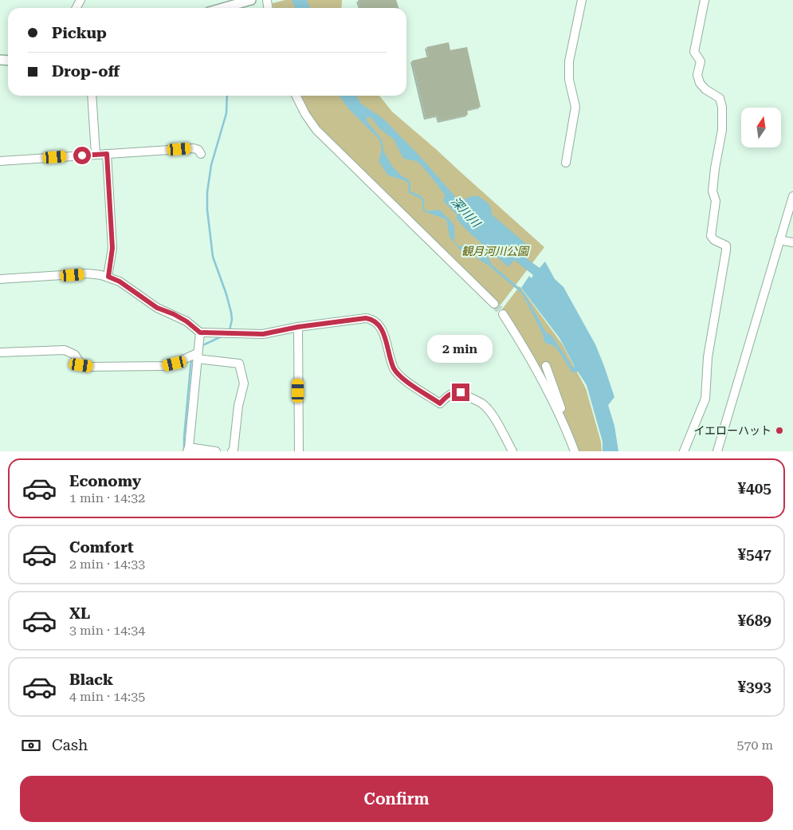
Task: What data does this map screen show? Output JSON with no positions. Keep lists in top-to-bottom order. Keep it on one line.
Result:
{"water":["深川川"],"parks":["観月河川公園"],"places":["イエローハット"],"north":"top","page":{"banner":["Pickup","Drop-off"],"bubble":"2 min","list":[{"name":"Economy","note":"1 min · 14:32","value":"¥405"},{"name":"Comfort","note":"2 min · 14:33","value":"¥547"},{"name":"XL","note":"3 min · 14:34","value":"¥689"},{"name":"Black","note":"4 min · 14:35","value":"¥393"}],"pay":["Cash","570 m"],"buttons":"Confirm"}}
